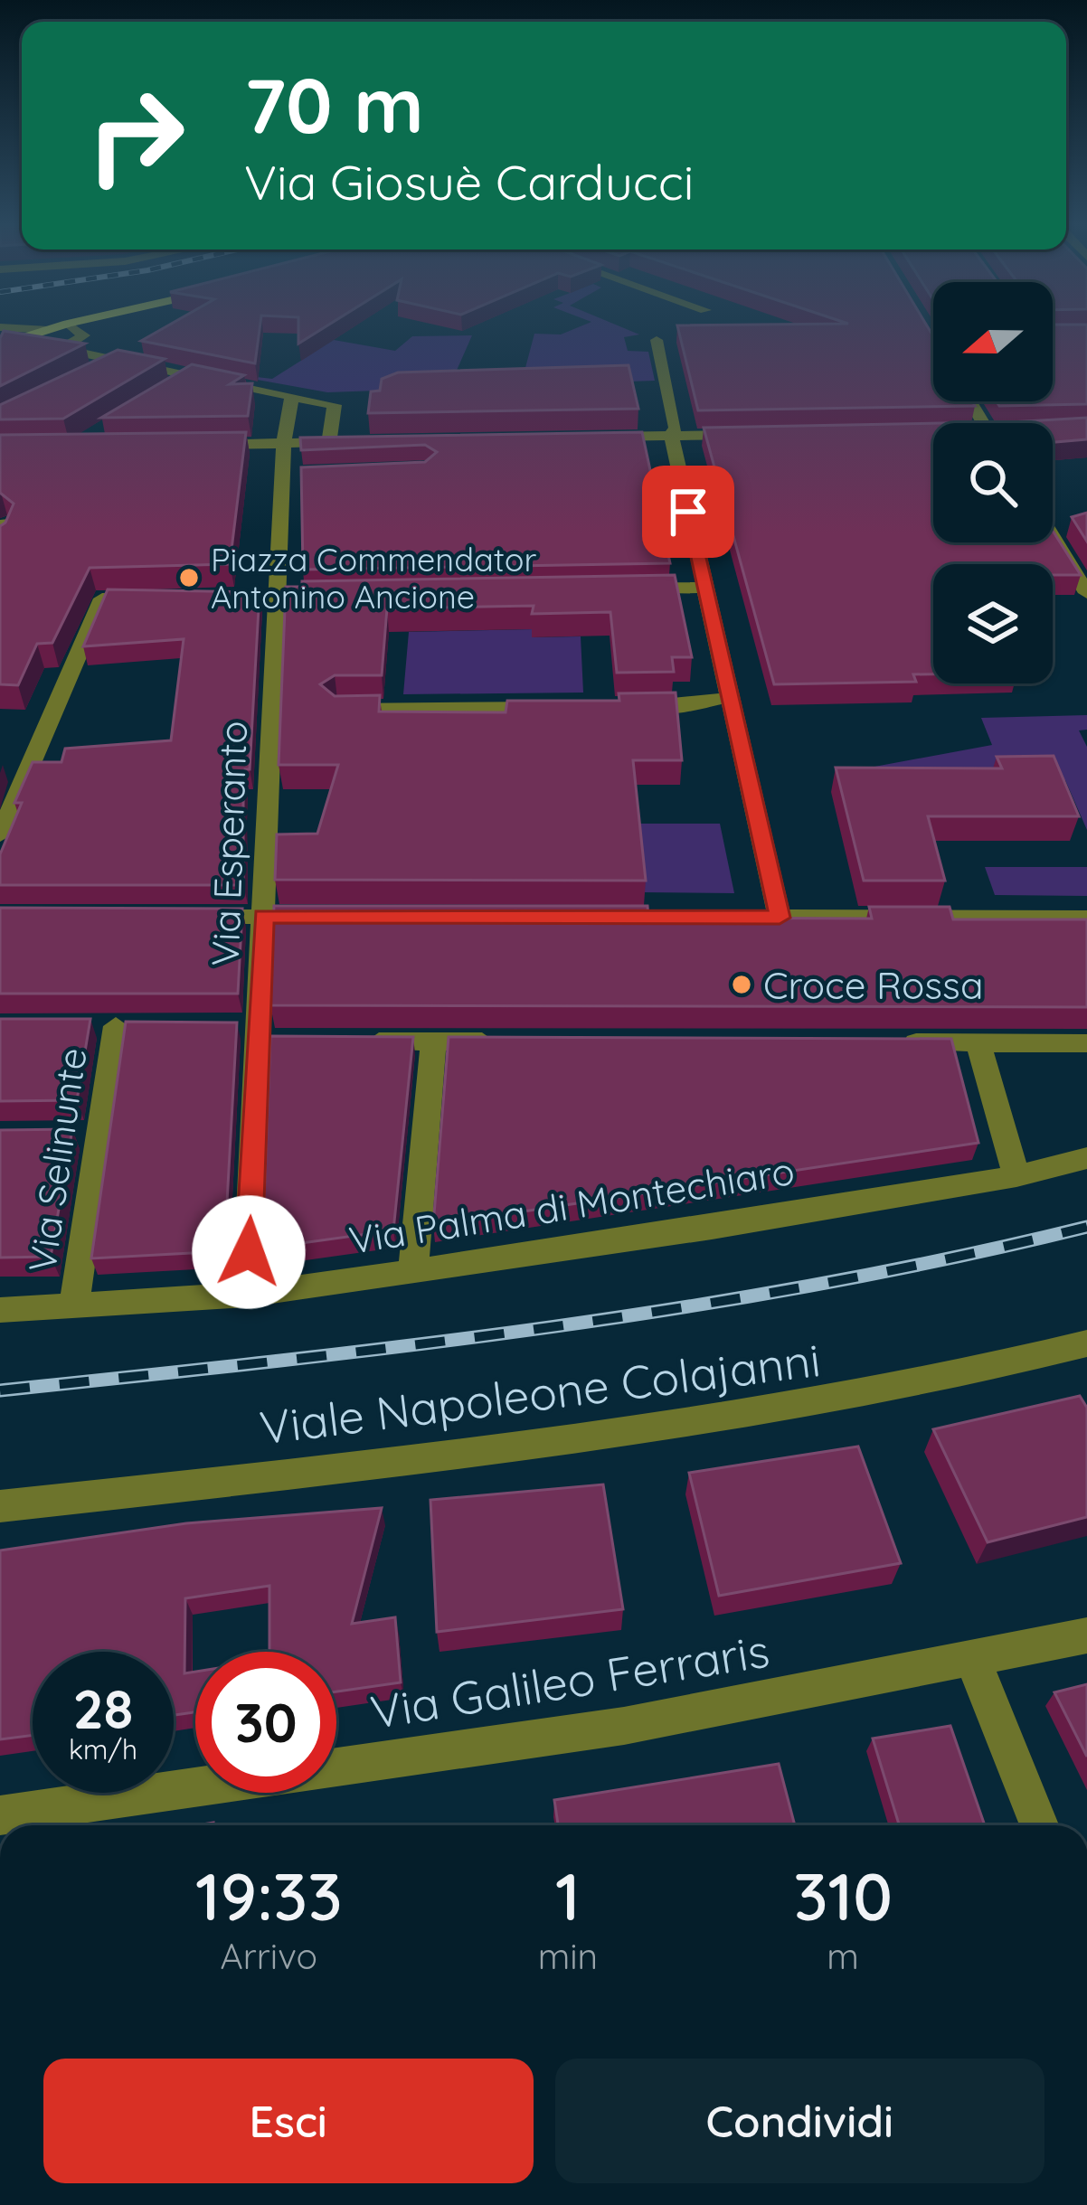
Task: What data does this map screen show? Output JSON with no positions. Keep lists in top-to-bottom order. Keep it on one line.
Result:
{"streets":{"street":["Via Esperanto","Via Selinunte","Via Palma di Montechiaro","Viale Napoleone Colajanni","Via Galileo Ferraris"]},"crossings":[["Via Esperanto","Via Palma di Montechiaro"],["Via Selinunte","Via Palma di Montechiaro"]],"places":["Piazza Commendator Antonino Ancione","Croce Rossa"],"north":"left","page":{"turn":["70 m","Via Giosuè Carducci"],"speed":"28 km/h","limit":"30","eta":["19:33","Arrivo","1","min","310","m"],"buttons":["Esci","Condividi"]}}
